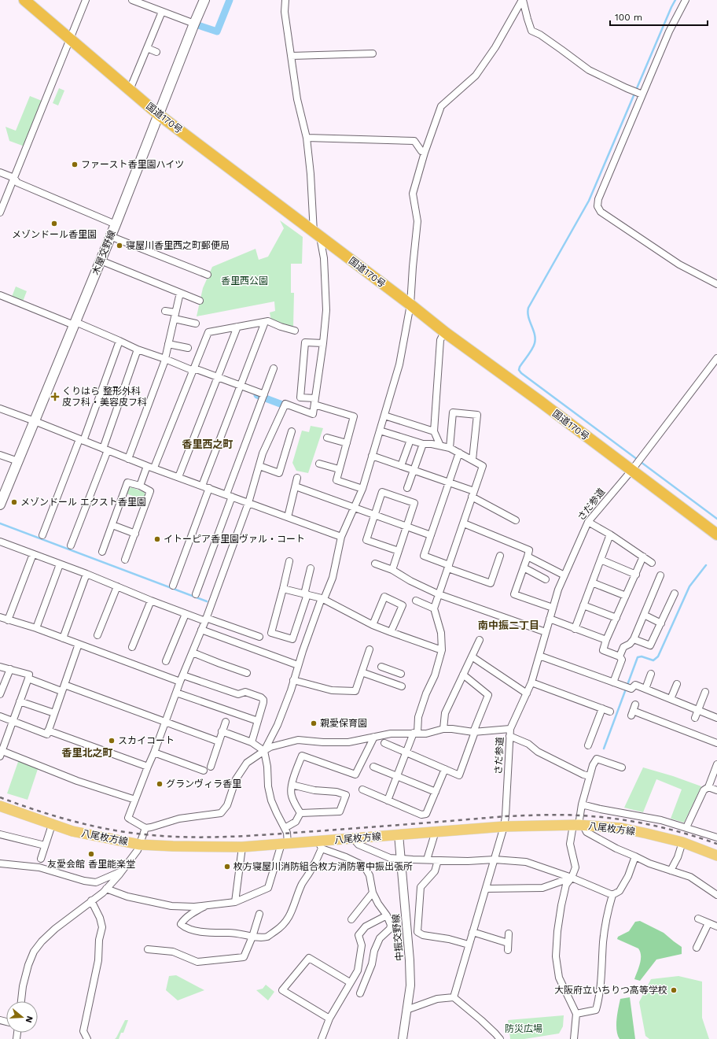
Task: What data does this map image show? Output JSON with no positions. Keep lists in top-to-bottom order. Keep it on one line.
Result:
{"streets":{"highway":["国道170号"],"main road":["木屋交野線","八尾枚方線"],"street":["さだ参道","中振交野線"]},"crossings":[["国道170号","木屋交野線"],["国道170号","さだ参道"],["さだ参道","八尾枚方線"],["八尾枚方線","中振交野線"]],"districts":["香里西之町","南中振二丁目","香里北之町"],"parks":["香里西公園","防災広場"],"places":{"other":["ファースト香里園ハイツ","メゾンドール香里園","寝屋川香里西之町郵便局","メゾンドール エクスト香里園","イトーピア香里園ヴァル・コート","親愛保育園","スカイコート","グランヴィラ香里","友愛会館 香里能楽堂","枚方寝屋川消防組合枚方消防署中振出張所","大阪府立いちりつ高等学校"],"health":["くりはら 整形外科 皮フ科・美容皮フ科"]},"scale_bar":"100 m","north":"right"}
